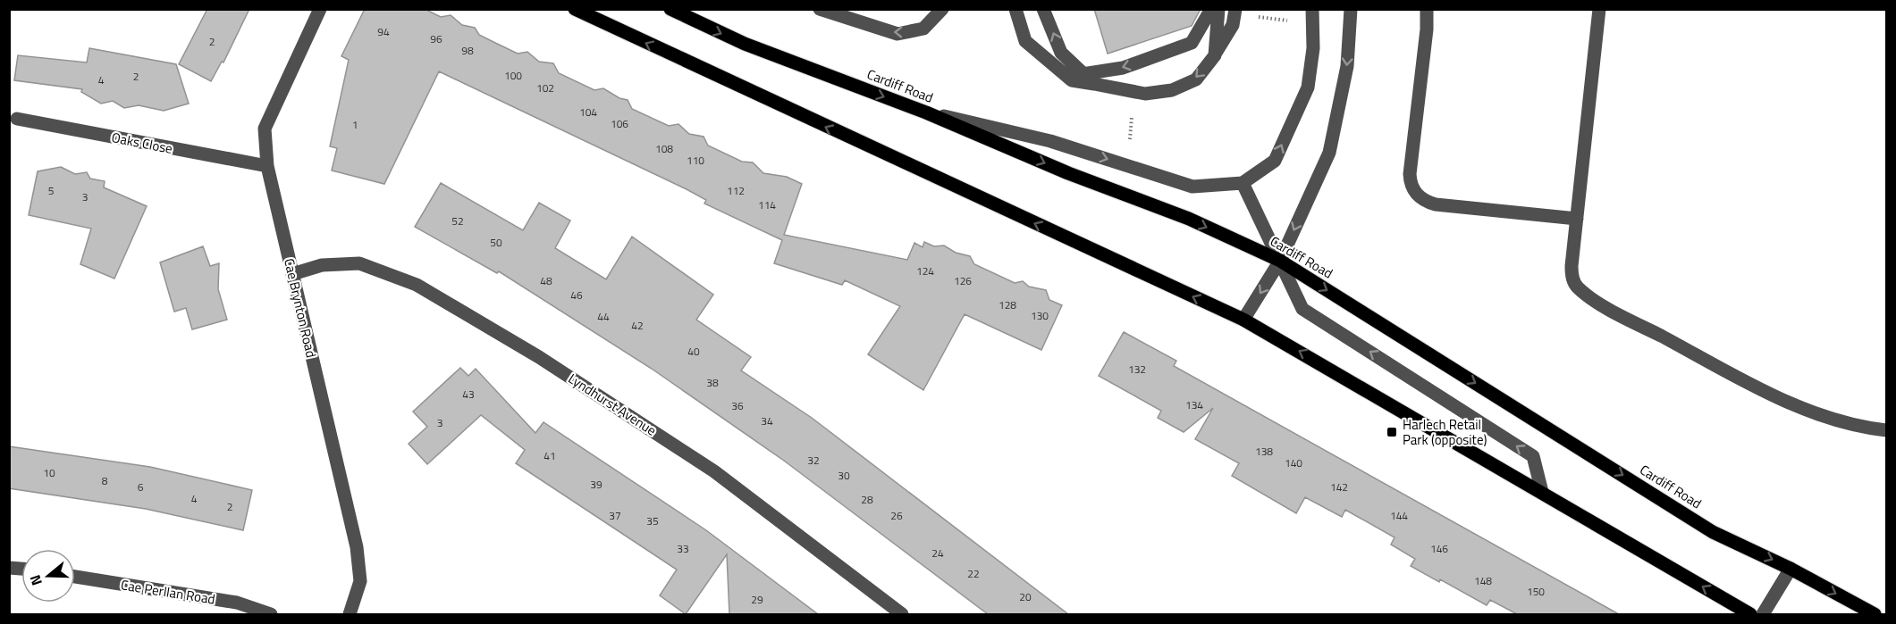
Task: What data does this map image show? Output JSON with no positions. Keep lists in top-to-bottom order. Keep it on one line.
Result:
{"streets":{"main road":["Cardiff Road"],"street":["Oaks Close","Cae Brynton Road","Lyndhurst Avenue","Cae Perllan Road"]},"crossings":[["Oaks Close","Cae Brynton Road"],["Cae Brynton Road","Lyndhurst Avenue"]],"places":{"transit":["Harlech Retail Park (opposite)"]},"house_numbers":["94","96","2","98","100","2","4","102","104","106","1","108","110","5","112","3","114","52","50","124","48","126","46","128","130","44","42","40","132","38","43","134","36","34","3","138","41","32","140","10","30","8","39","6","142","4","28","2","37","26","144","35","33","146","24","22","148","150","20","29"],"north":"left"}
